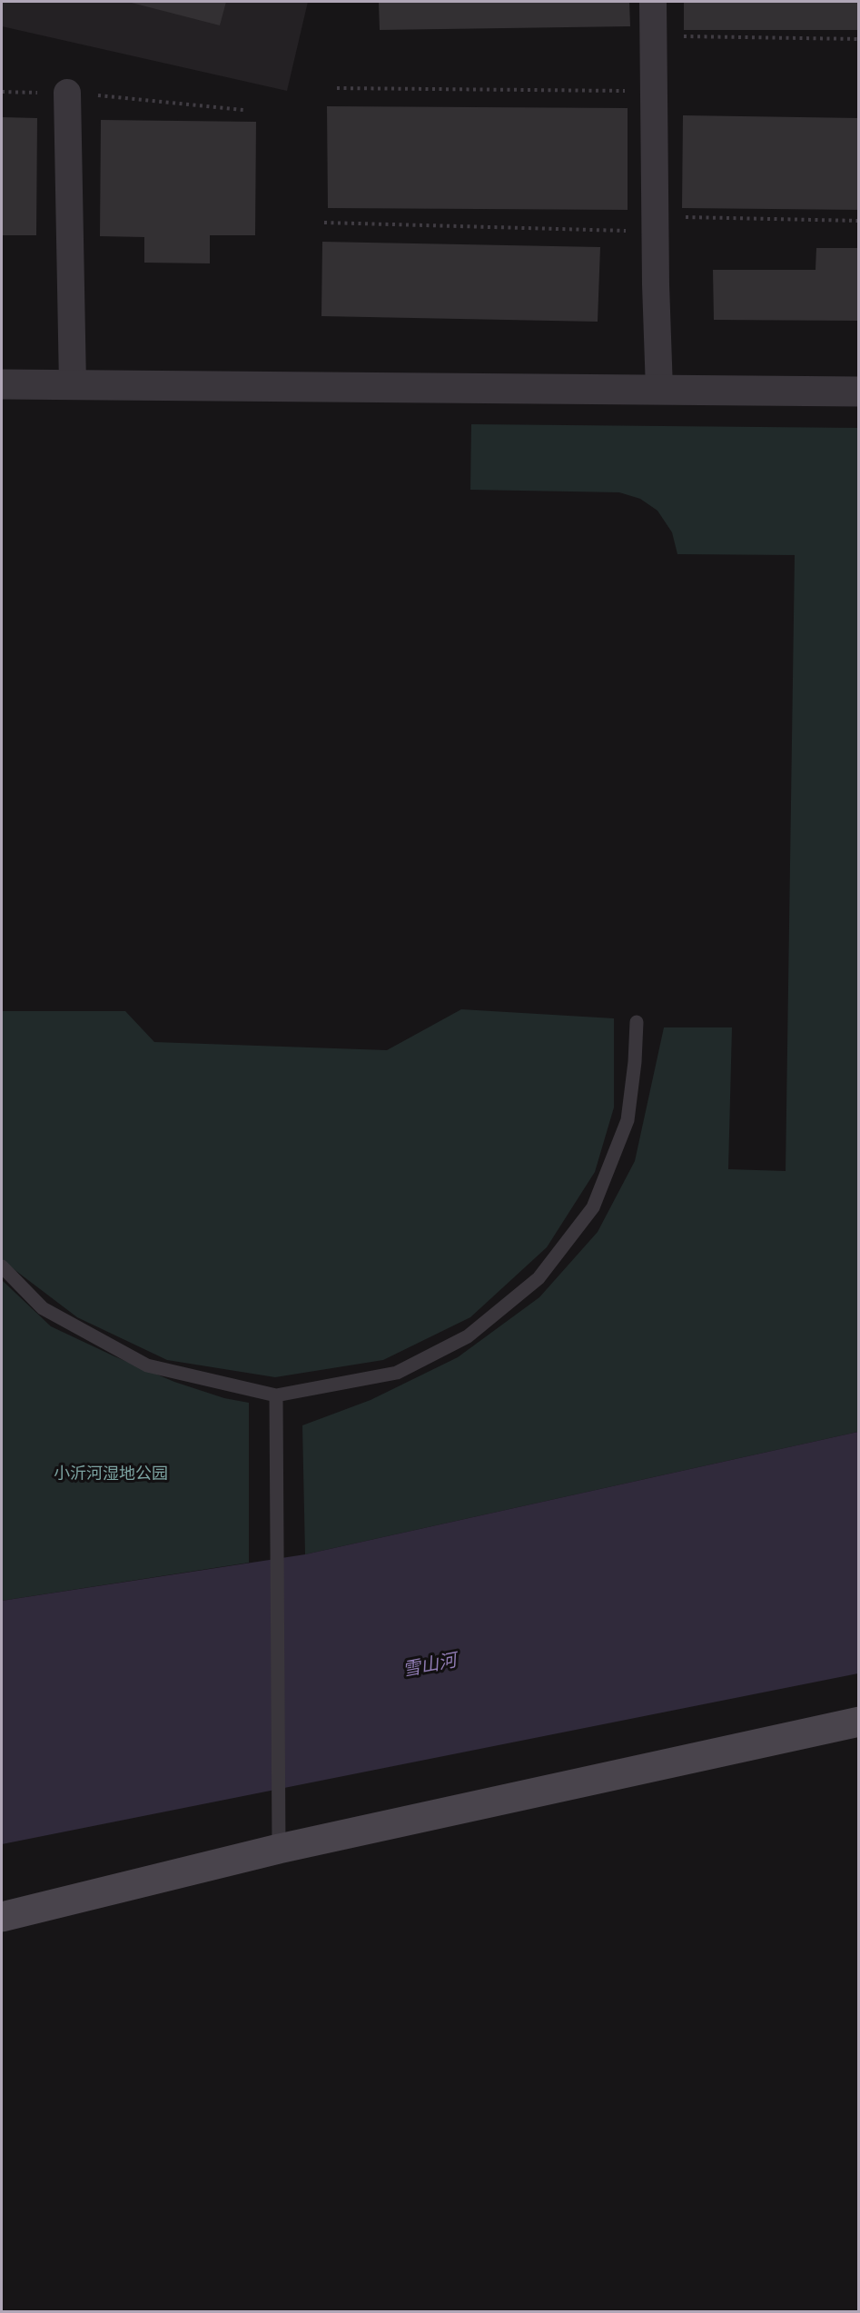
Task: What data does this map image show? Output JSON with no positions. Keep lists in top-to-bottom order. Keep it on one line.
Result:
{"water":["雪山河"],"parks":["小沂河湿地公园"]}
